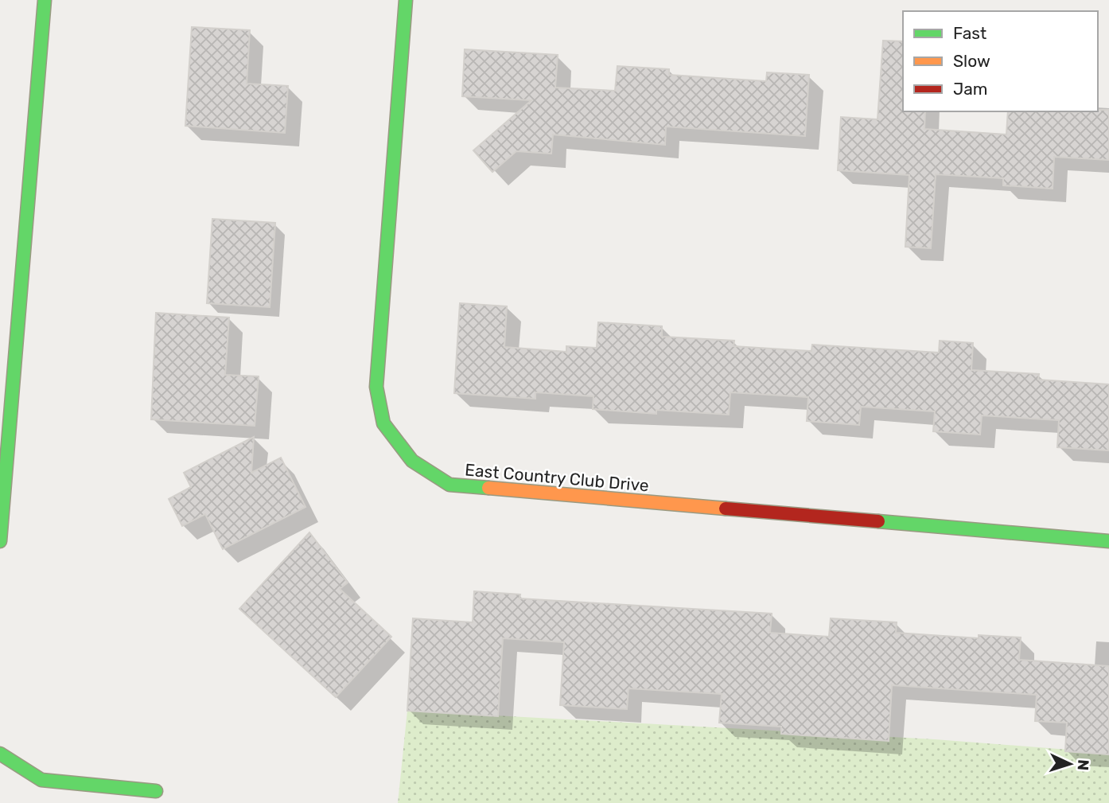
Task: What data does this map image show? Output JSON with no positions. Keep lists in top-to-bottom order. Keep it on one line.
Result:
{"streets":{"street":["East Country Club Drive"]},"legend":["Fast","Slow","Jam"],"north":"right"}
